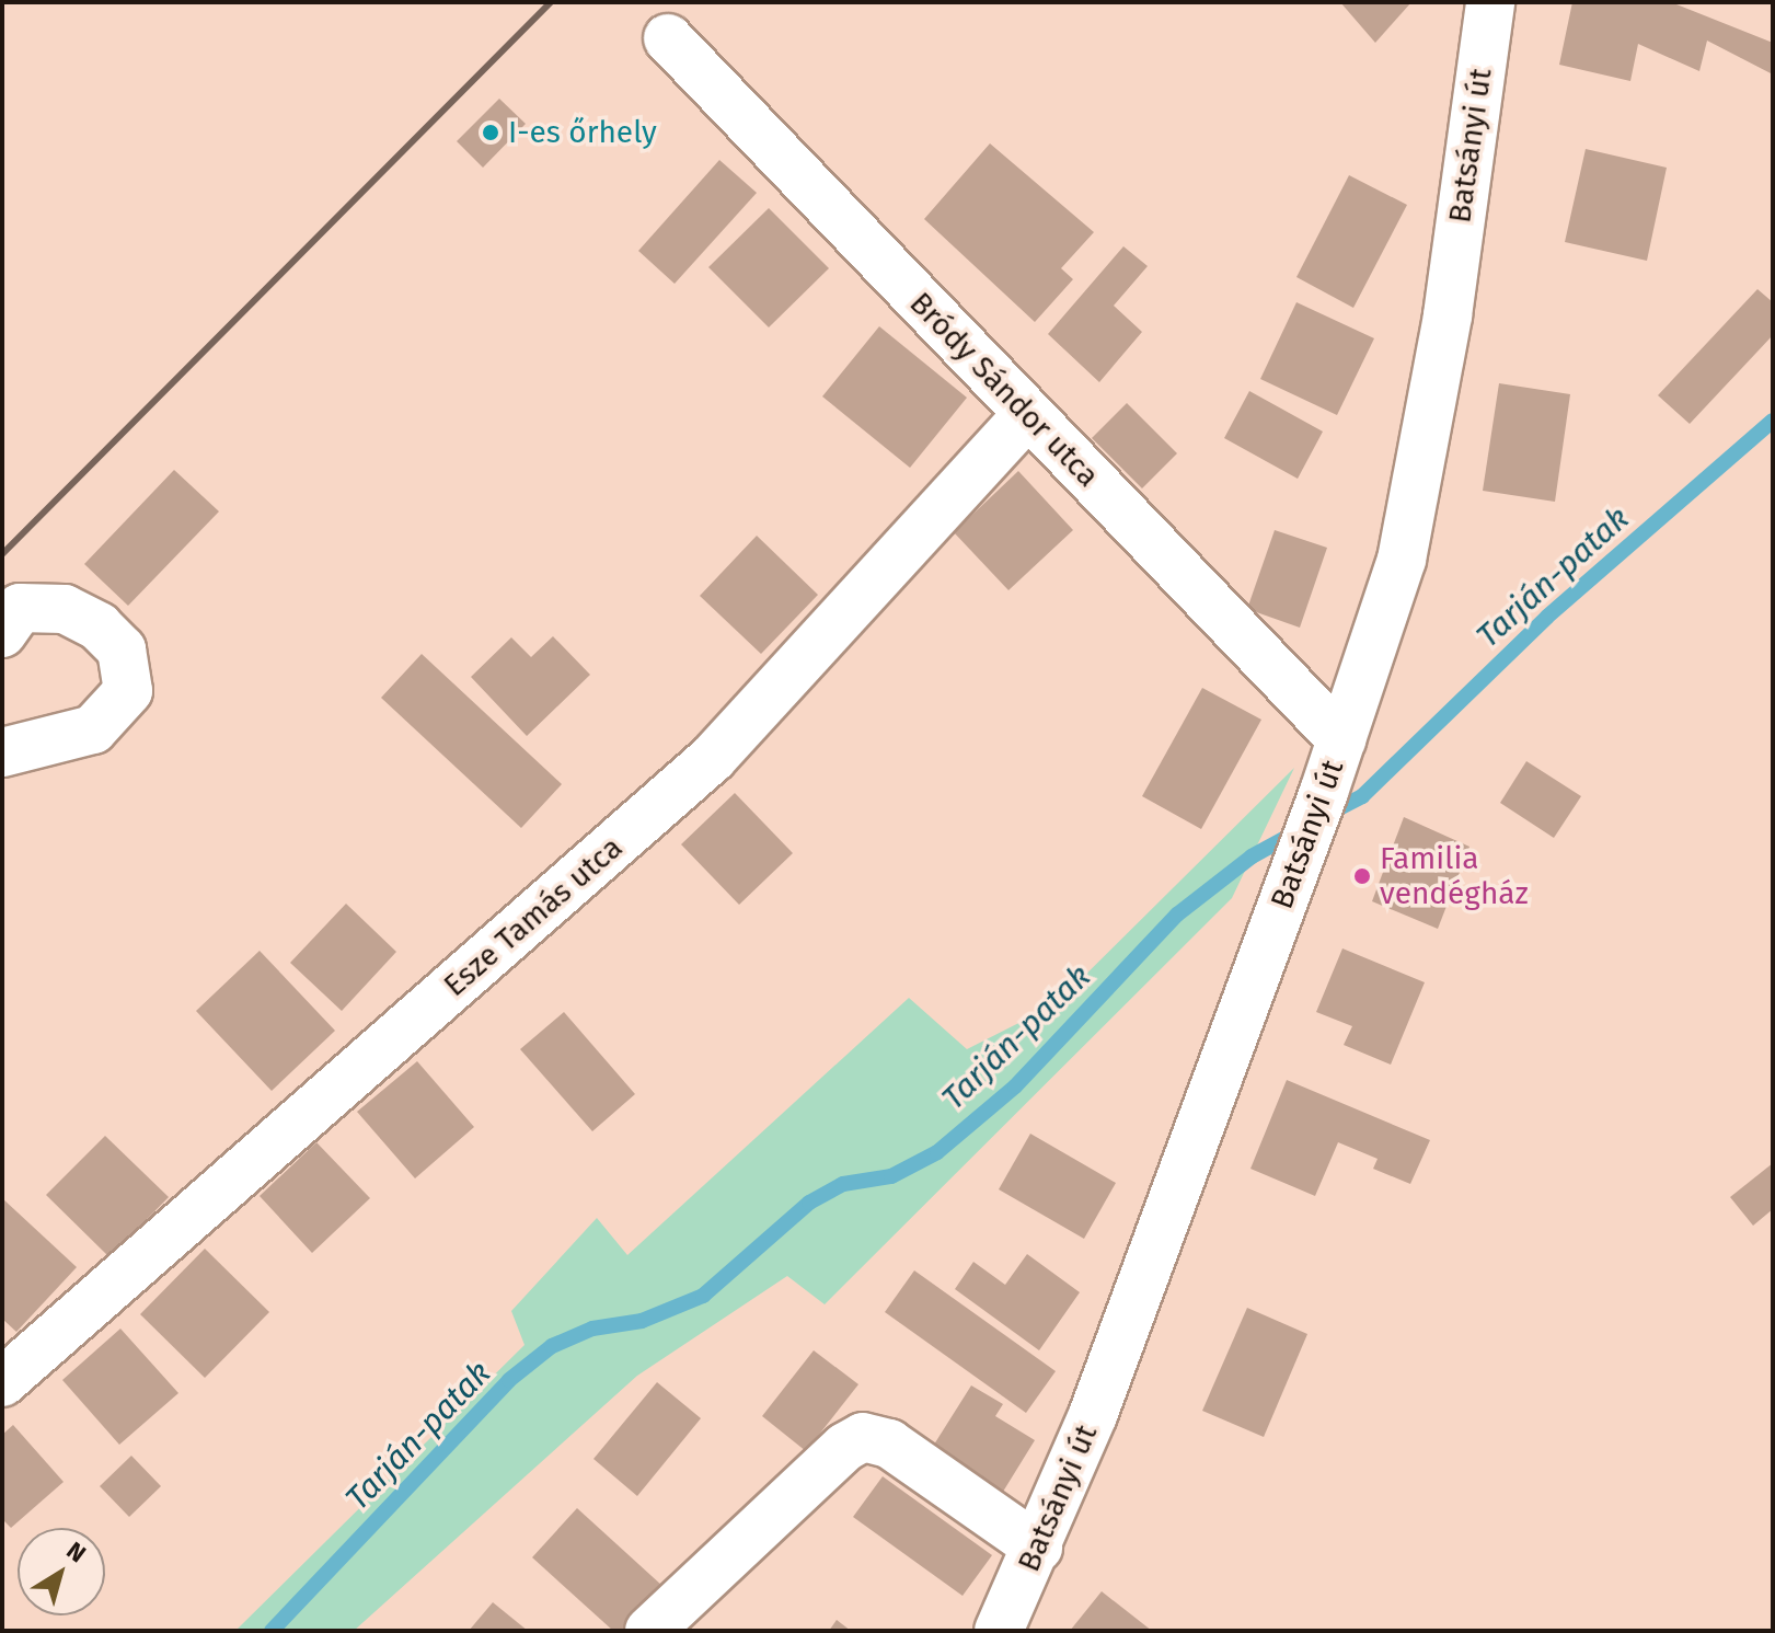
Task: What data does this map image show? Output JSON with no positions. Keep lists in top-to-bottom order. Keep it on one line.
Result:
{"streets":{"street":["Batsányi út","Bródy Sándor utca","Esze Tamás utca"]},"crossings":[["Batsányi út","Bródy Sándor utca"],["Bródy Sándor utca","Esze Tamás utca"]],"water":["Tarján-patak"],"places":["I-es őrhely","Familia vendégház"],"north":"top right"}
